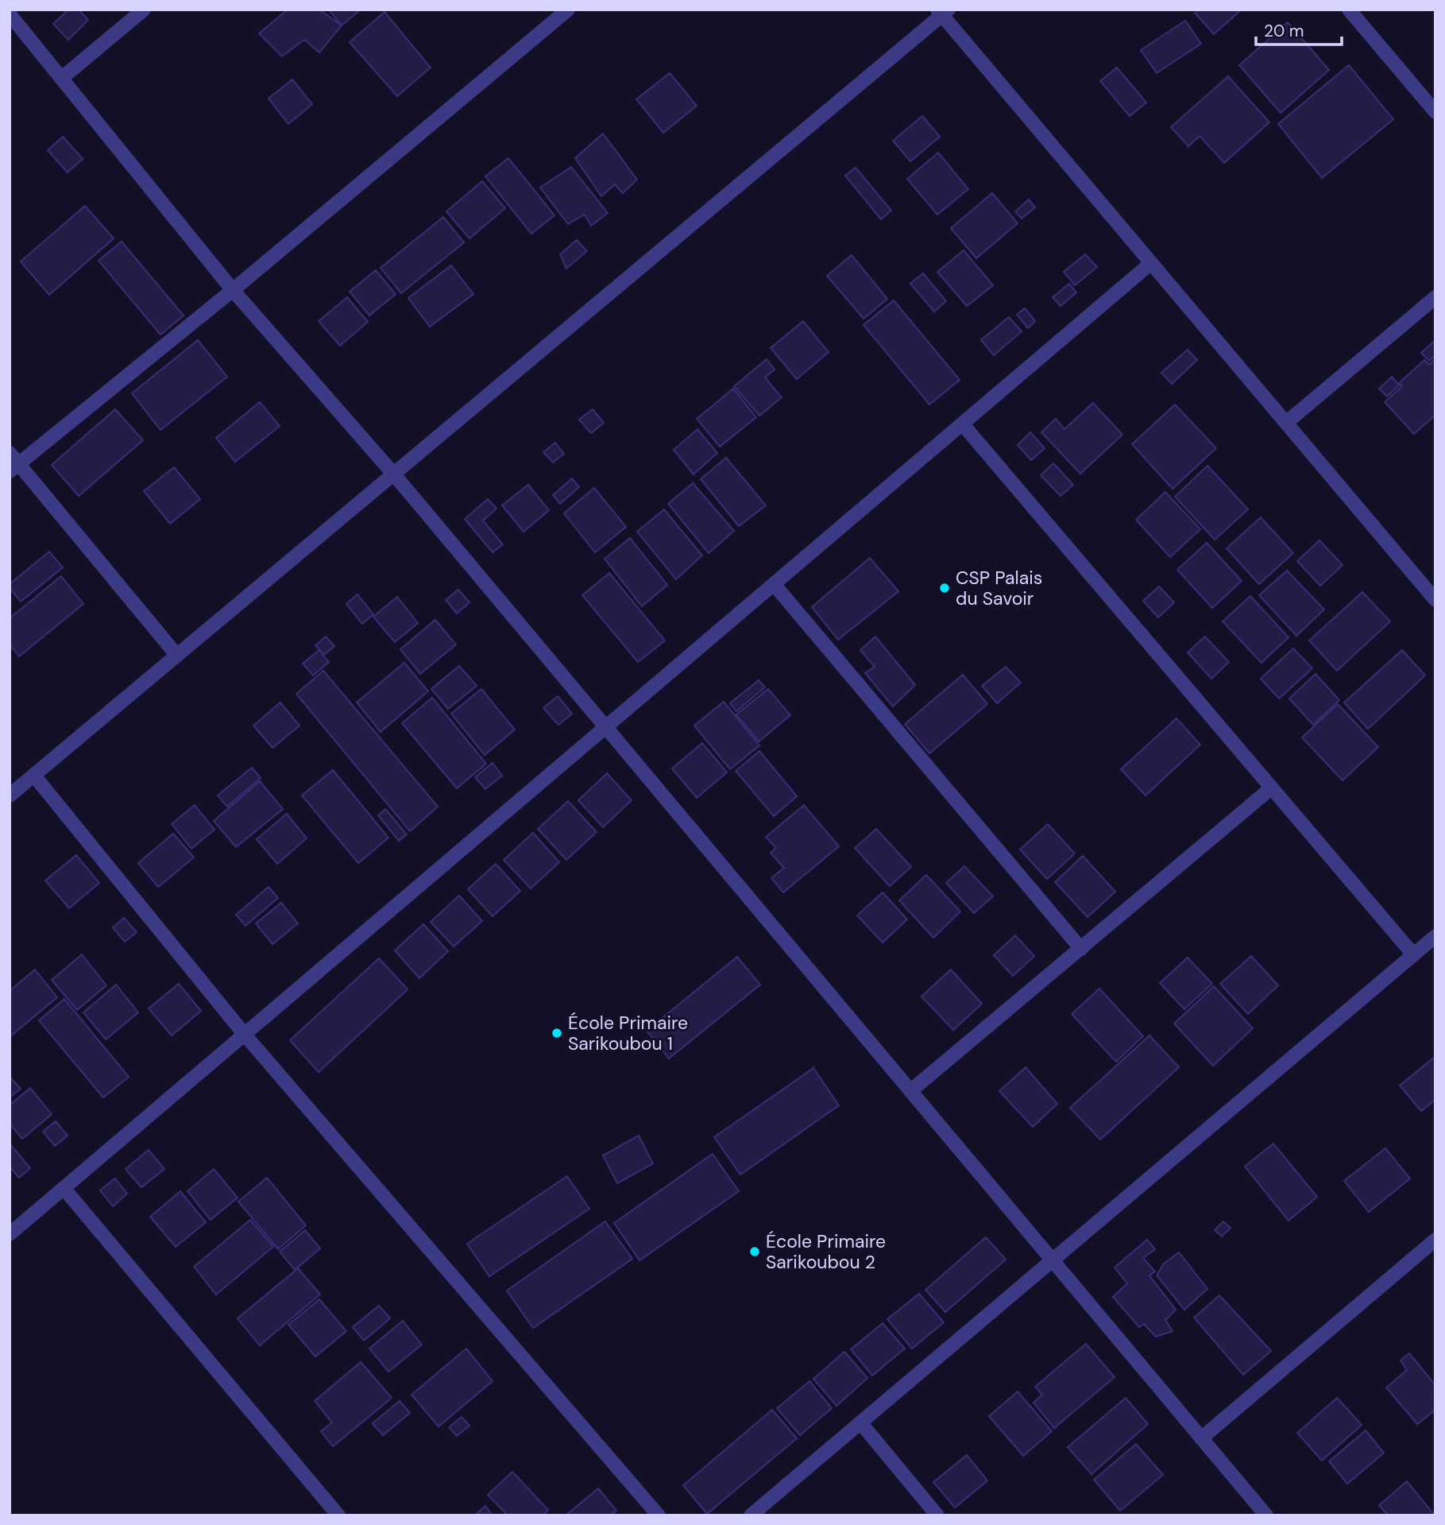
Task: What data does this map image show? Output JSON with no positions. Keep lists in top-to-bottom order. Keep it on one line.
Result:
{"places":["CSP Palais du Savoir","École Primaire Sarikoubou 1","École Primaire Sarikoubou 2"],"scale_bar":"20 m"}
